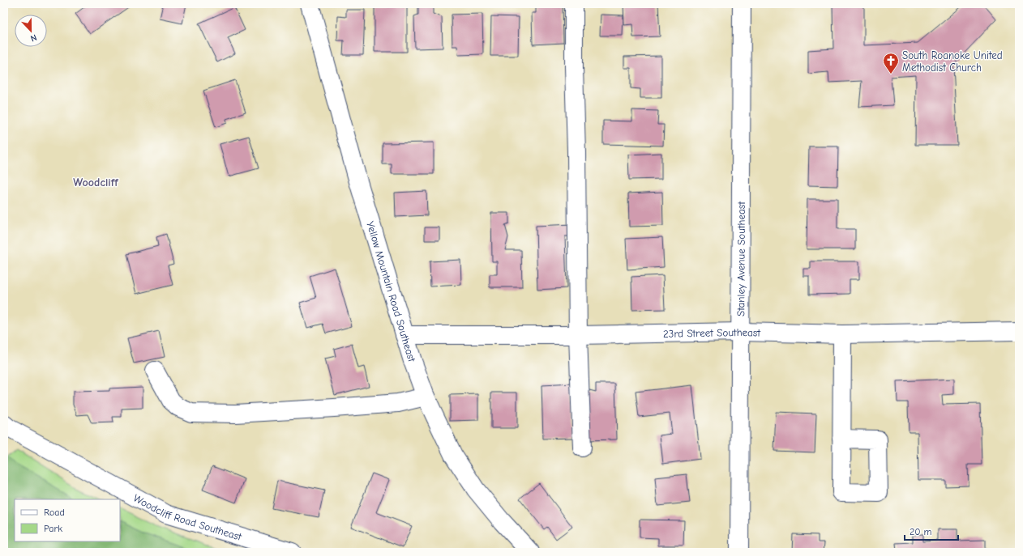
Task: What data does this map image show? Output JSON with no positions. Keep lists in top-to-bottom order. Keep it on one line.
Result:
{"streets":{"street":["Stanley Avenue Southeast","Yellow Mountain Road Southeast","23rd Street Southeast","Woodcliff Road Southeast"]},"crossings":[["Stanley Avenue Southeast","23rd Street Southeast"],["Yellow Mountain Road Southeast","23rd Street Southeast"]],"districts":["Woodcliff"],"places":{"church":["South Roanoke United Methodist Church"]},"legend":["Road","Park"],"scale_bar":"20 m","north":"bottom"}
